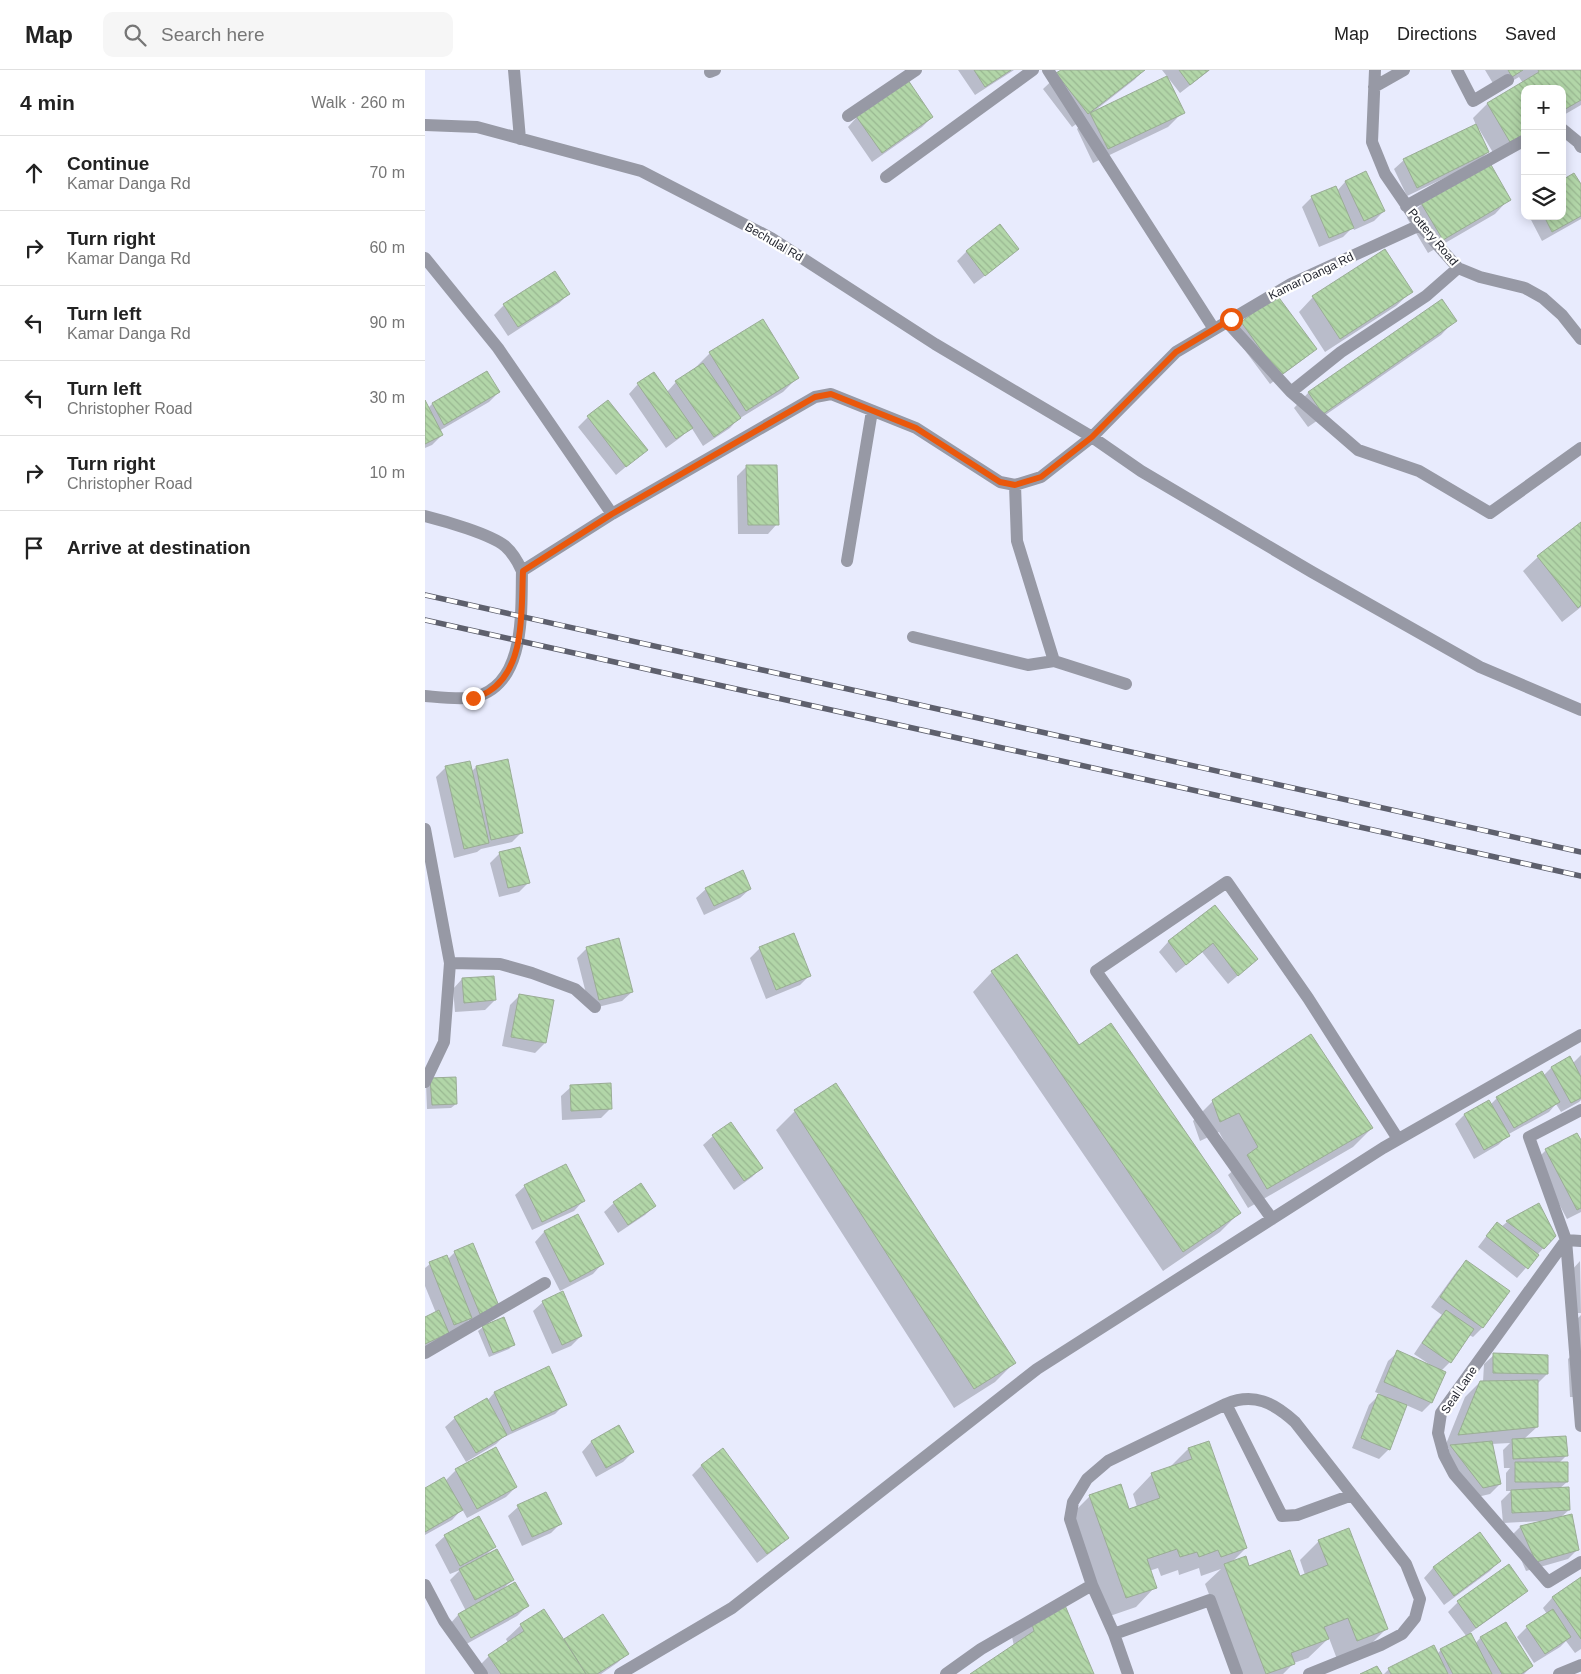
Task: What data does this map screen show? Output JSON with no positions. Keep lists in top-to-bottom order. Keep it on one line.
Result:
{"streets":{"street":["Pottery Road","Bechulal Rd","Kamar Danga Rd","Seal Lane"]},"crossings":[["Pottery Road","Kamar Danga Rd"],["Bechulal Rd","Kamar Danga Rd"]],"page":{"header":"Map","search":"Search here","nav":["Map","Directions","Saved"],"heading":["4 min","Walk · 260 m"],"map_buttons":["+","−"],"list":[["Continue","Kamar Danga Rd","70 m"],["Turn right","Kamar Danga Rd","60 m"],["Turn left","Kamar Danga Rd","90 m"],["Turn left","Christopher Road","30 m"],["Turn right","Christopher Road","10 m"],"Arrive at destination"]}}
